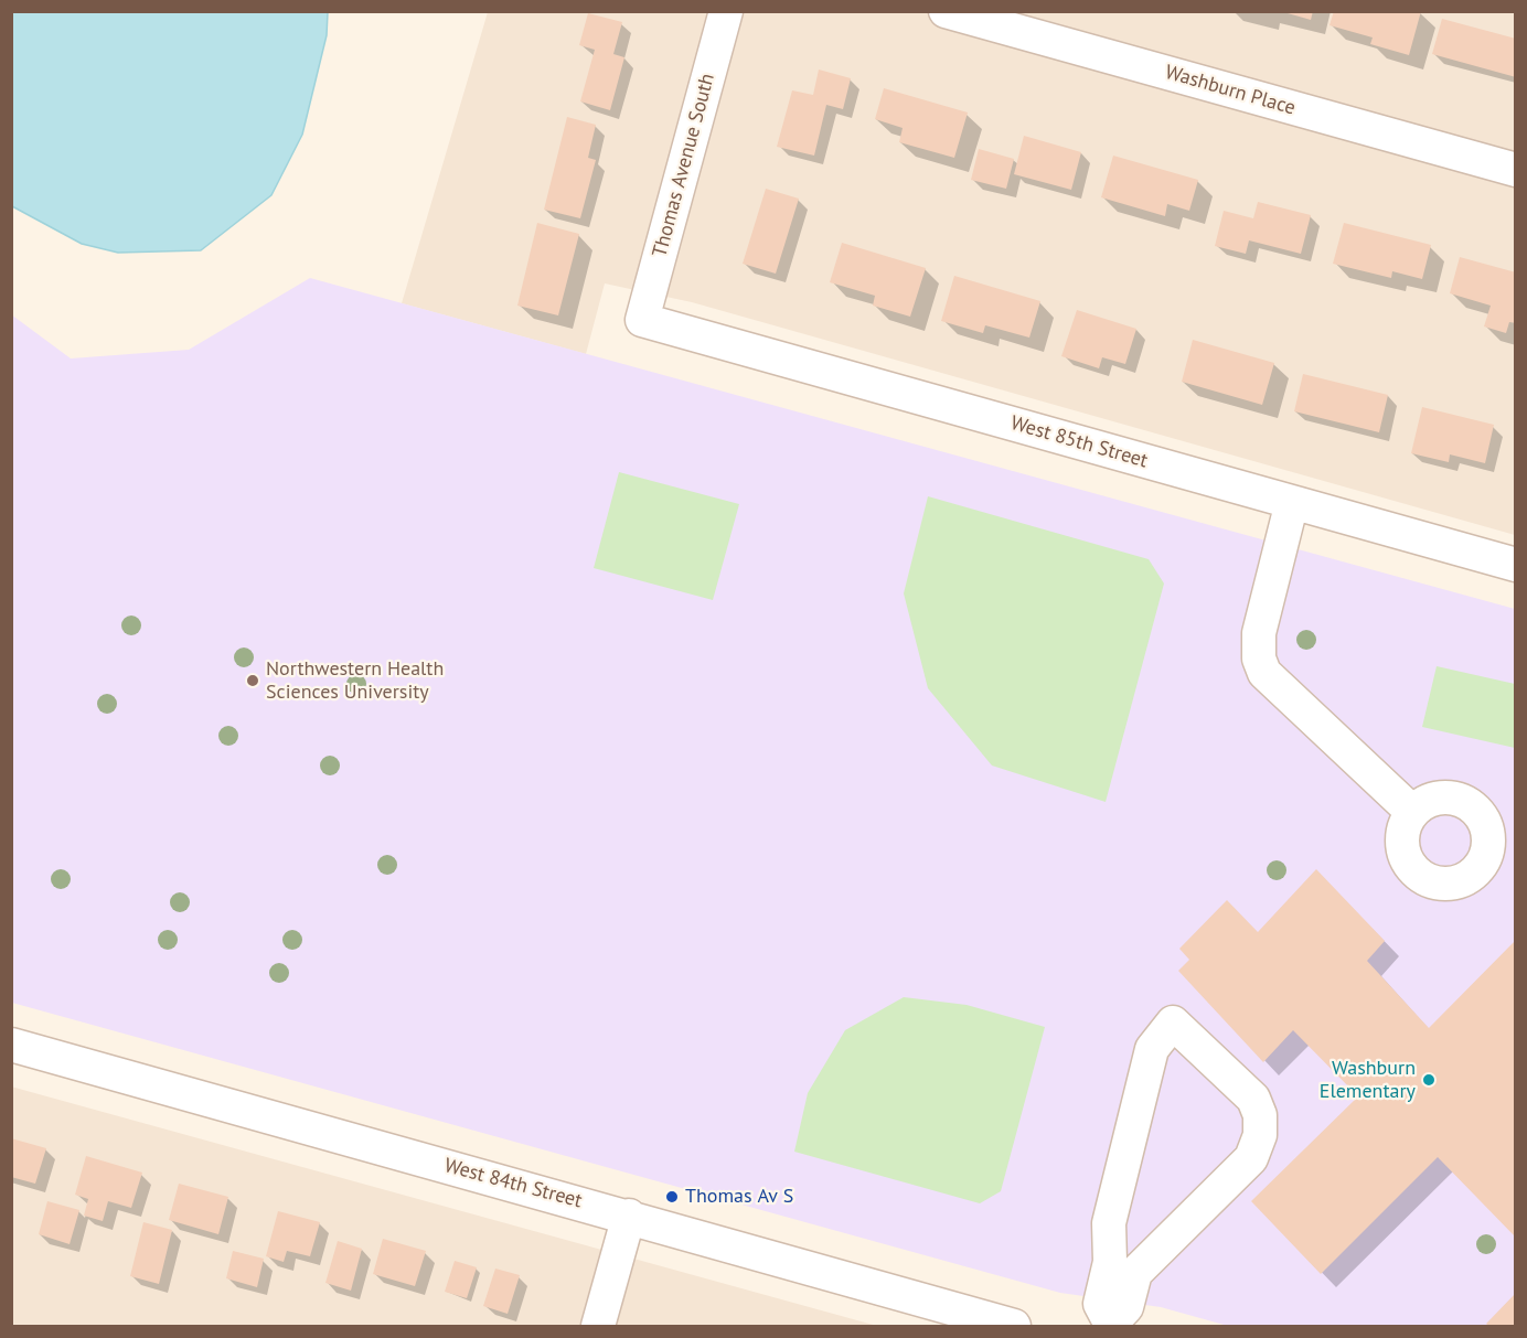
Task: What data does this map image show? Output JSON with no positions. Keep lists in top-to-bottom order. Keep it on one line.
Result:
{"streets":{"street":["Washburn Place","Thomas Avenue South","West 85th Street","West 84th Street"]},"crossings":[["Thomas Avenue South","West 85th Street"]],"places":["Northwestern Health Sciences University","Washburn Elementary","Thomas Av S"]}
